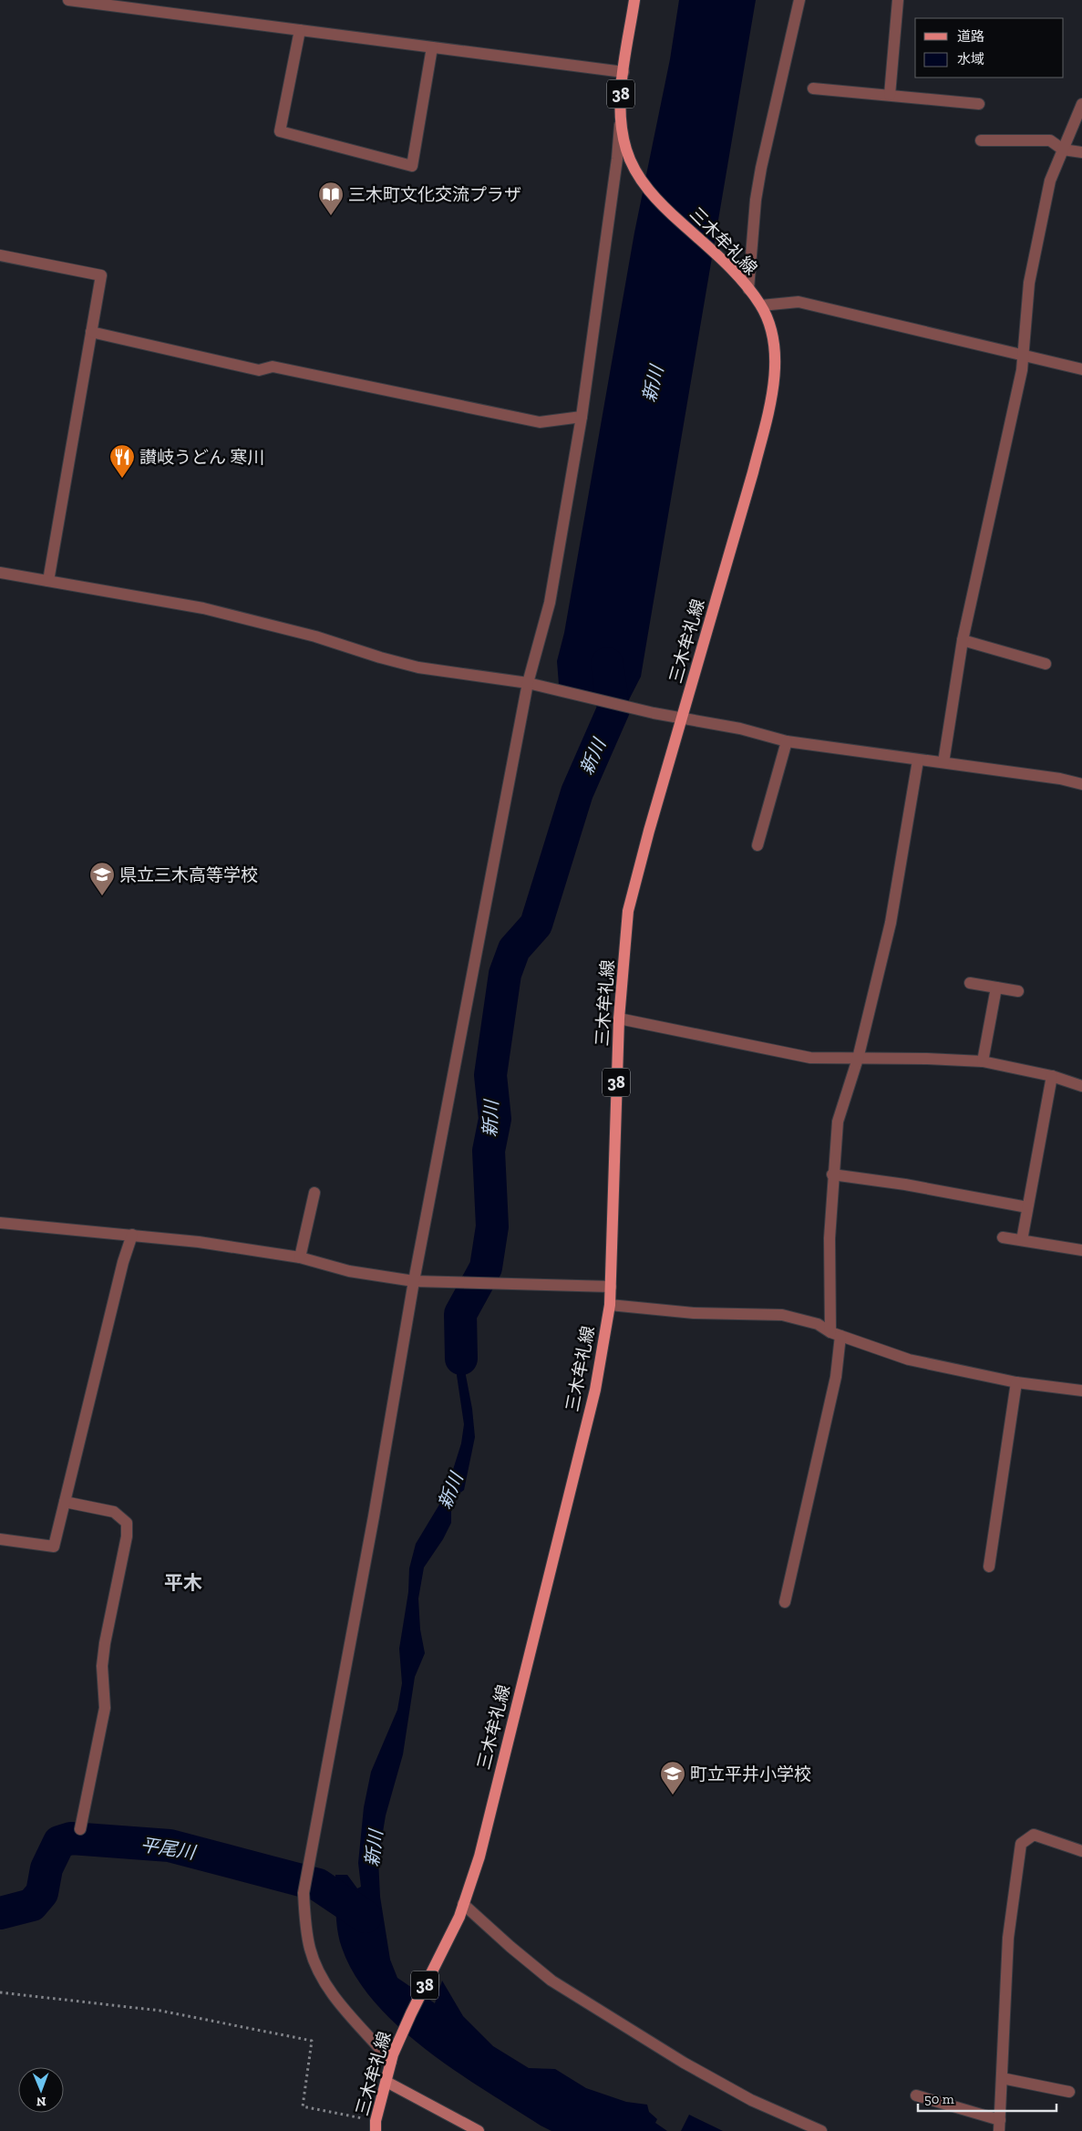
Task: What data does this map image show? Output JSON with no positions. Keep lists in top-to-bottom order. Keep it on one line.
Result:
{"streets":{"main road":["38","三木牟礼線"]},"districts":["平木"],"water":["新川","平尾川"],"places":{"library":["三木町文化交流プラザ"],"restaurant":["讃岐うどん 寒川"],"school or university":["県立三木高等学校","町立平井小学校"]},"legend":["道路","水域"],"scale_bar":"50 m","north":"bottom"}
